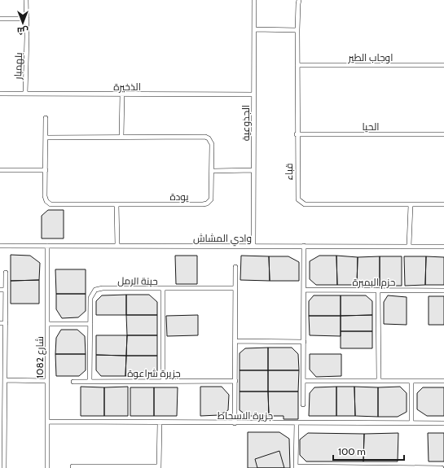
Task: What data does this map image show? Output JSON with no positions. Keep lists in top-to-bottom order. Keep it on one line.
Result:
{"streets":{"street":["اوجاب الطير","بلهمبار","الذخيرة","الجذوعية","الحيا","قباء","يودة","وادي المشاش","حينة الرمل","حزم البمبرة","شارع 1082","جزيرة شراعوة","جزيرة الاسحاط"]},"crossings":[["اوجاب الطير","قباء"],["بلهمبار","الذخيرة"],["الذخيرة","الجذوعية"],["الجذوعية","وادي المشاش"],["الحيا","قباء"],["وادي المشاش","شارع 1082"],["حينة الرمل","جزيرة شراعوة"],["شارع 1082","جزيرة الاسحاط"]],"scale_bar":"100 m","north":"bottom"}
